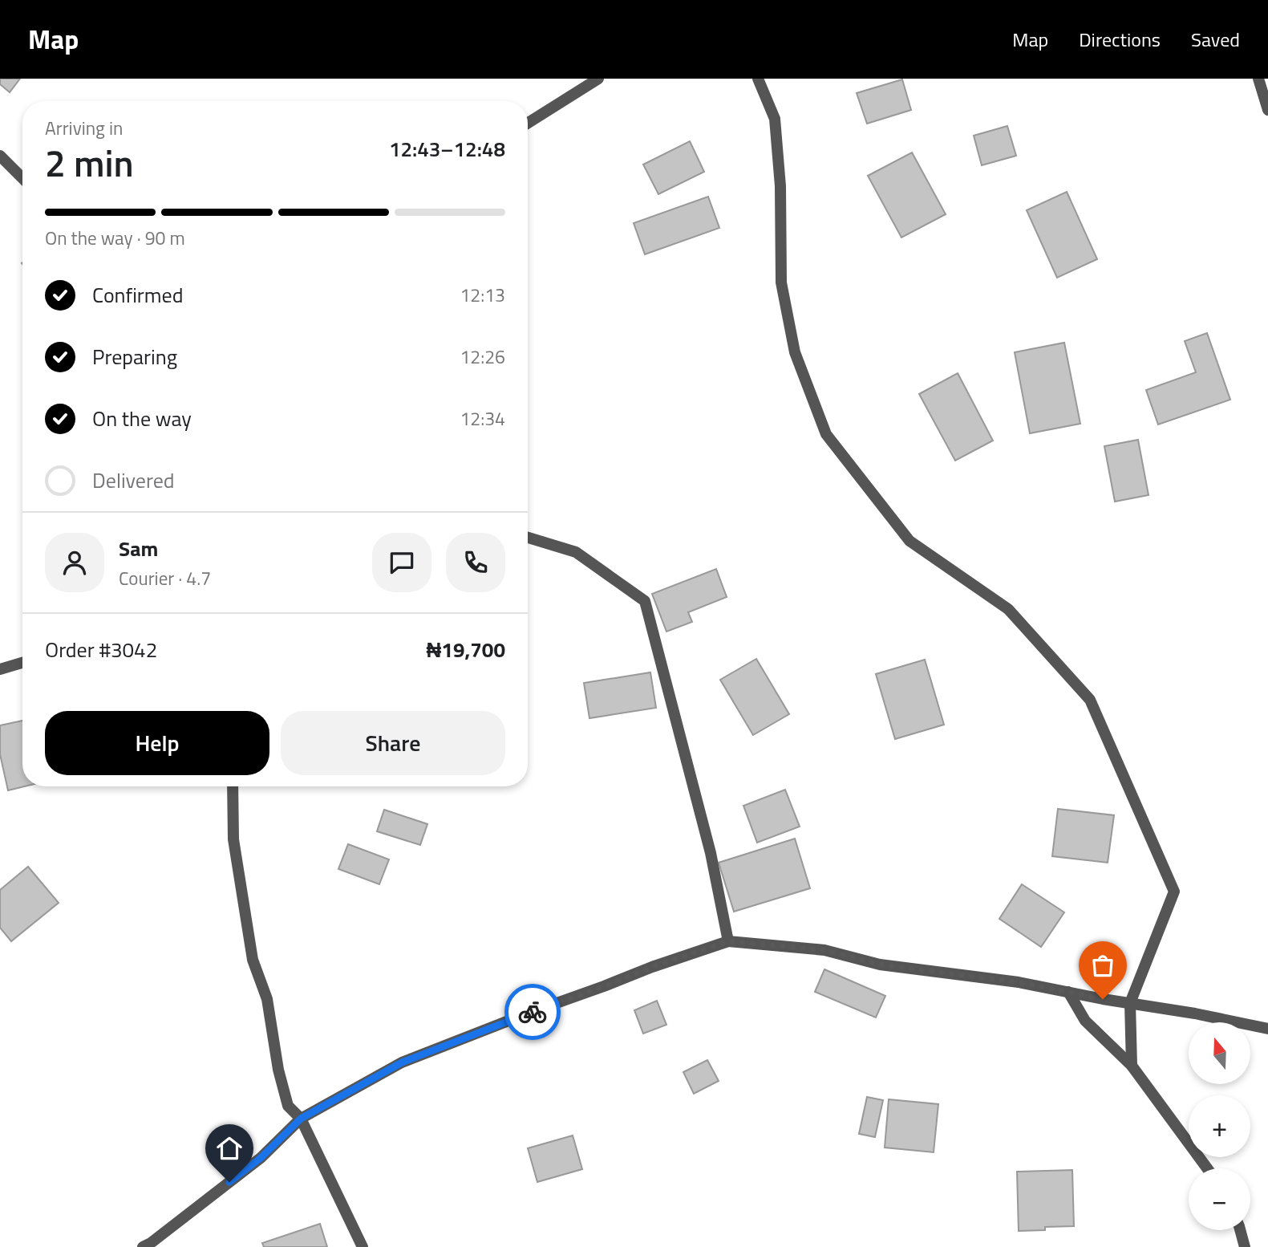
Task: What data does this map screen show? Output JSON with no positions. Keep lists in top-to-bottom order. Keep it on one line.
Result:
{"north":"top","page":{"header":"Map","nav":["Map","Directions","Saved"],"heading":["2 min","Arriving in","12:43–12:48"],"panel":["Sam","Courier · 4.7","Order #3042","₦19,700"],"bar":"On the way · 90 m","list":[["Confirmed","12:13"],["Preparing","12:26"],["On the way","12:34"],"Delivered"],"buttons":["Help","Share"],"map_buttons":["+","−"]}}
